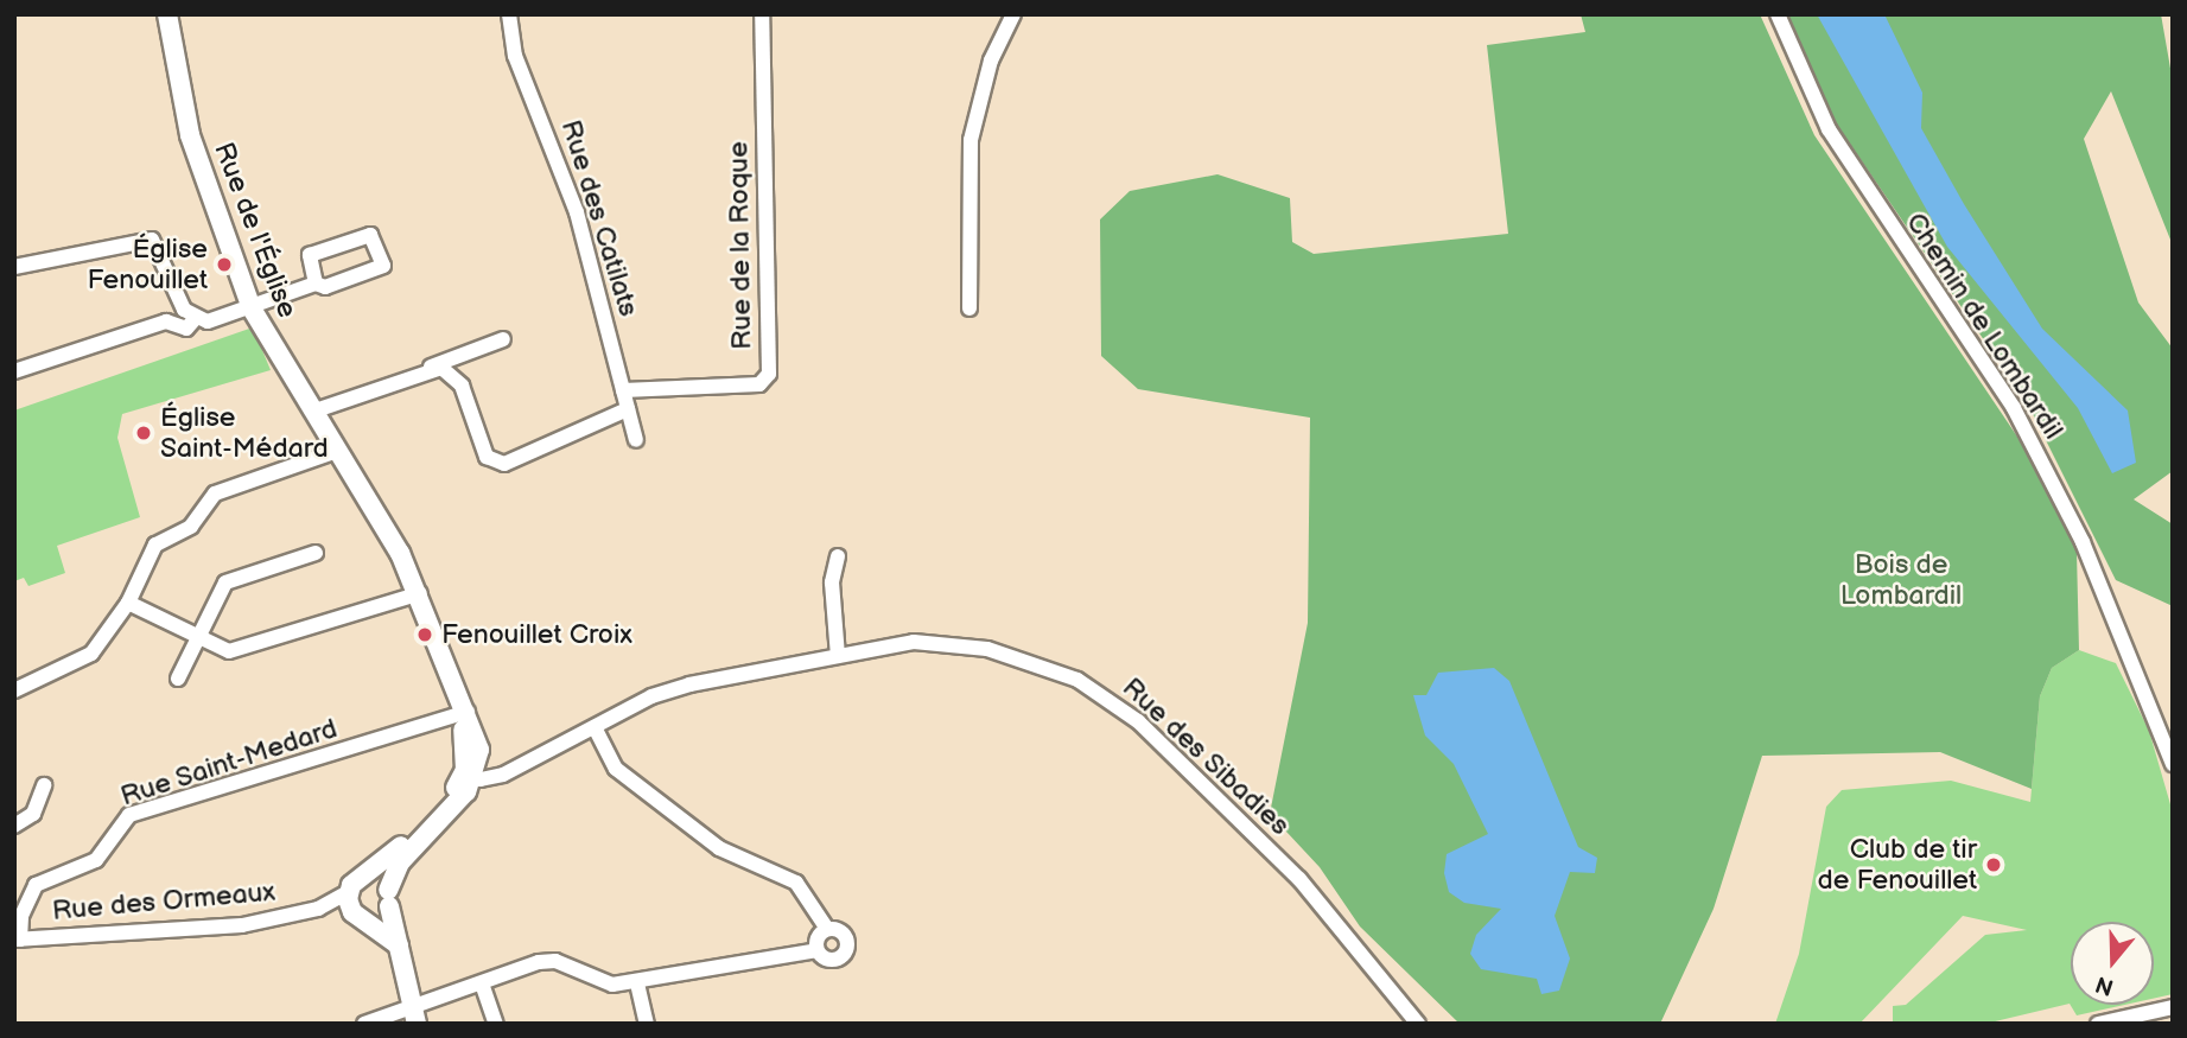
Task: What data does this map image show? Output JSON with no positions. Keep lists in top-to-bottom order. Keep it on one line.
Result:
{"streets":{"main road":["Rue de l'Église"],"street":["Rue des Catilats","Rue de la Roque","Chemin de Lombardil","Rue des Sibadies","Rue Saint-Medard","Rue des Ormeaux"]},"crossings":[["Rue des Catilats","Rue de la Roque"],["Rue de l'Église","Rue des Sibadies"],["Rue de l'Église","Rue Saint-Medard"],["Rue Saint-Medard","Rue des Ormeaux"]],"parks":["Bois de Lombardil"],"places":["Église Fenouillet","Église Saint-Médard","Fenouillet Croix","Club de tir de Fenouillet"],"north":"bottom"}
